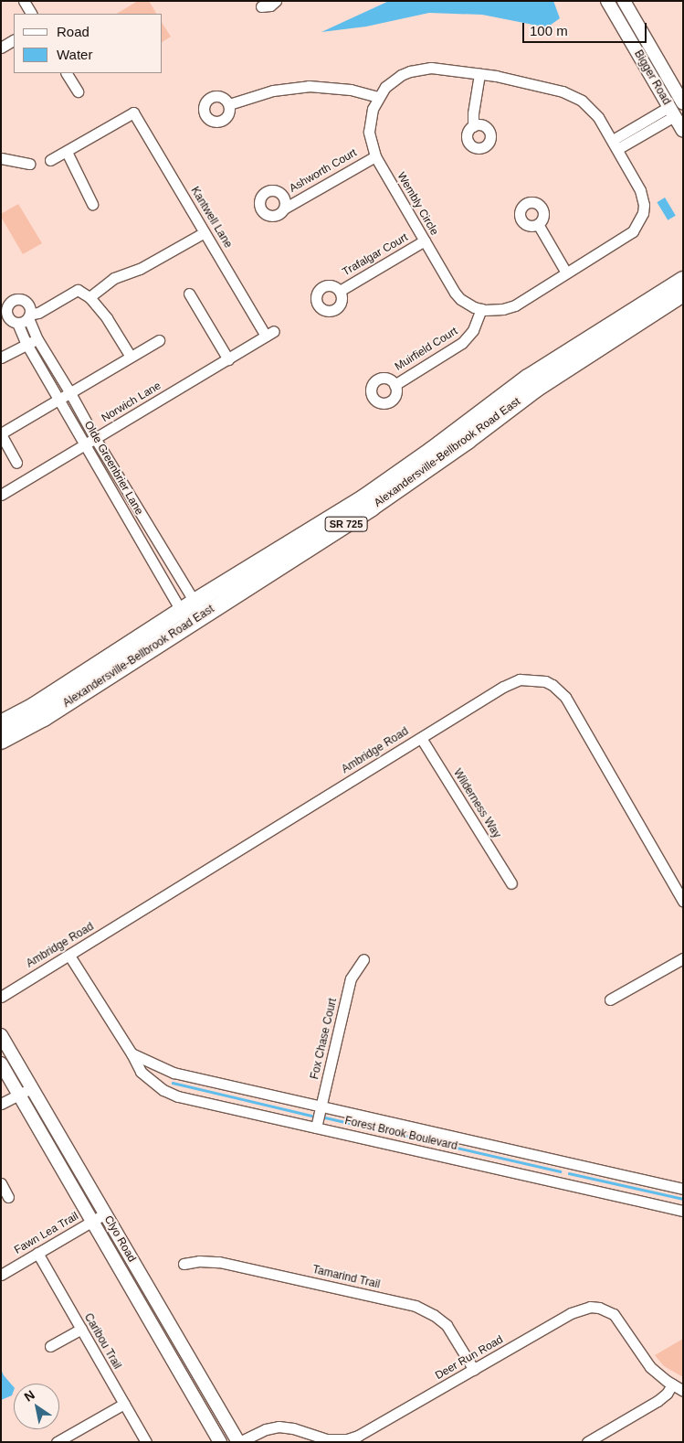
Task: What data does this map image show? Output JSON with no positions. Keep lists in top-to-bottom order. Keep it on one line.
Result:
{"streets":{"main road":["Alexandersville-Bellbrook Road East","SR 725"],"street":["Bigger Road","Ashworth Court","Wembly Circle","Kantwell Lane","Trafalgar Court","Muirfield Court","Norwich Lane","Olde Greenbrier Lane","Ambridge Road","Wilderness Way","Fox Chase Court","Forest Brook Boulevard","Fawn Lea Trail","Clyo Road","Tamarind Trail","Caribou Trail","Deer Run Road"]},"crossings":[["Ashworth Court","Wembly Circle"],["Wembly Circle","Trafalgar Court"],["Wembly Circle","Muirfield Court"],["Kantwell Lane","Norwich Lane"],["Norwich Lane","Olde Greenbrier Lane"],["Alexandersville-Bellbrook Road East","Olde Greenbrier Lane"],["Ambridge Road","Wilderness Way"],["Ambridge Road","Forest Brook Boulevard"],["Fox Chase Court","Forest Brook Boulevard"],["Fawn Lea Trail","Clyo Road"],["Fawn Lea Trail","Caribou Trail"],["Clyo Road","Deer Run Road"],["Tamarind Trail","Deer Run Road"]],"legend":["Road","Water"],"scale_bar":"100 m","north":"top left"}
